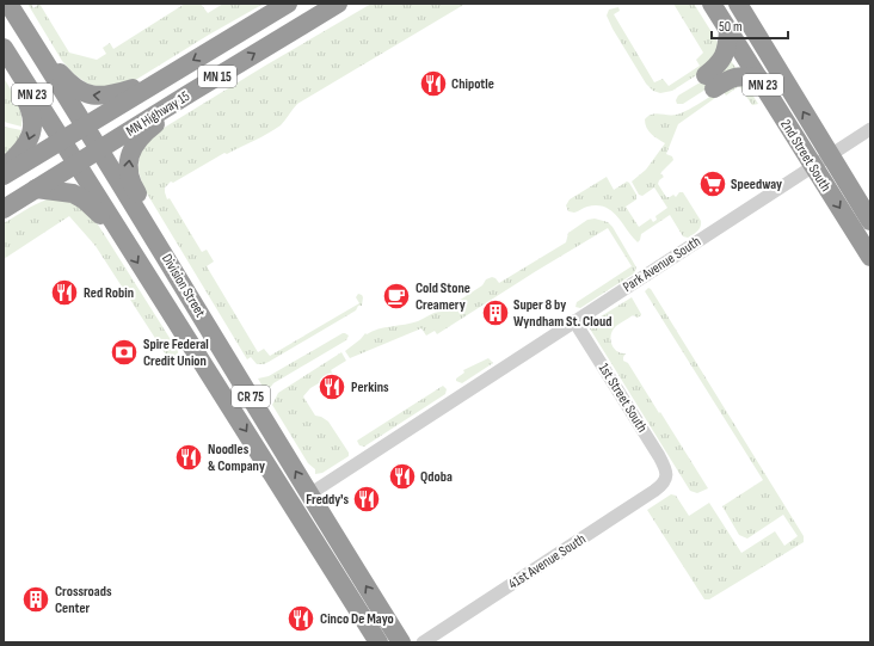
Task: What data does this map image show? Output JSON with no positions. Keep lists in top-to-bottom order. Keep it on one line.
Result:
{"streets":{"highway":["MN 15","MN 23","MN Highway 15","2nd Street South","Division Street","CR 75"],"street":["Park Avenue South","1st Street South","41st Avenue South"]},"crossings":[["MN Highway 15","Division Street"],["2nd Street South","Park Avenue South"],["Park Avenue South","Division Street"],["Park Avenue South","1st Street South"],["1st Street South","41st Avenue South"]],"places":{"restaurant":["Chipotle","Red Robin","Perkins","Noodles & Company","Qdoba","Freddy's","Cinco De Mayo"],"supermarket":["Speedway"],"cafe":["Cold Stone Creamery"],"building":["Super 8 by Wyndham St. Cloud","Crossroads Center"],"bank":["Spire Federal Credit Union"]},"scale_bar":"50 m"}
